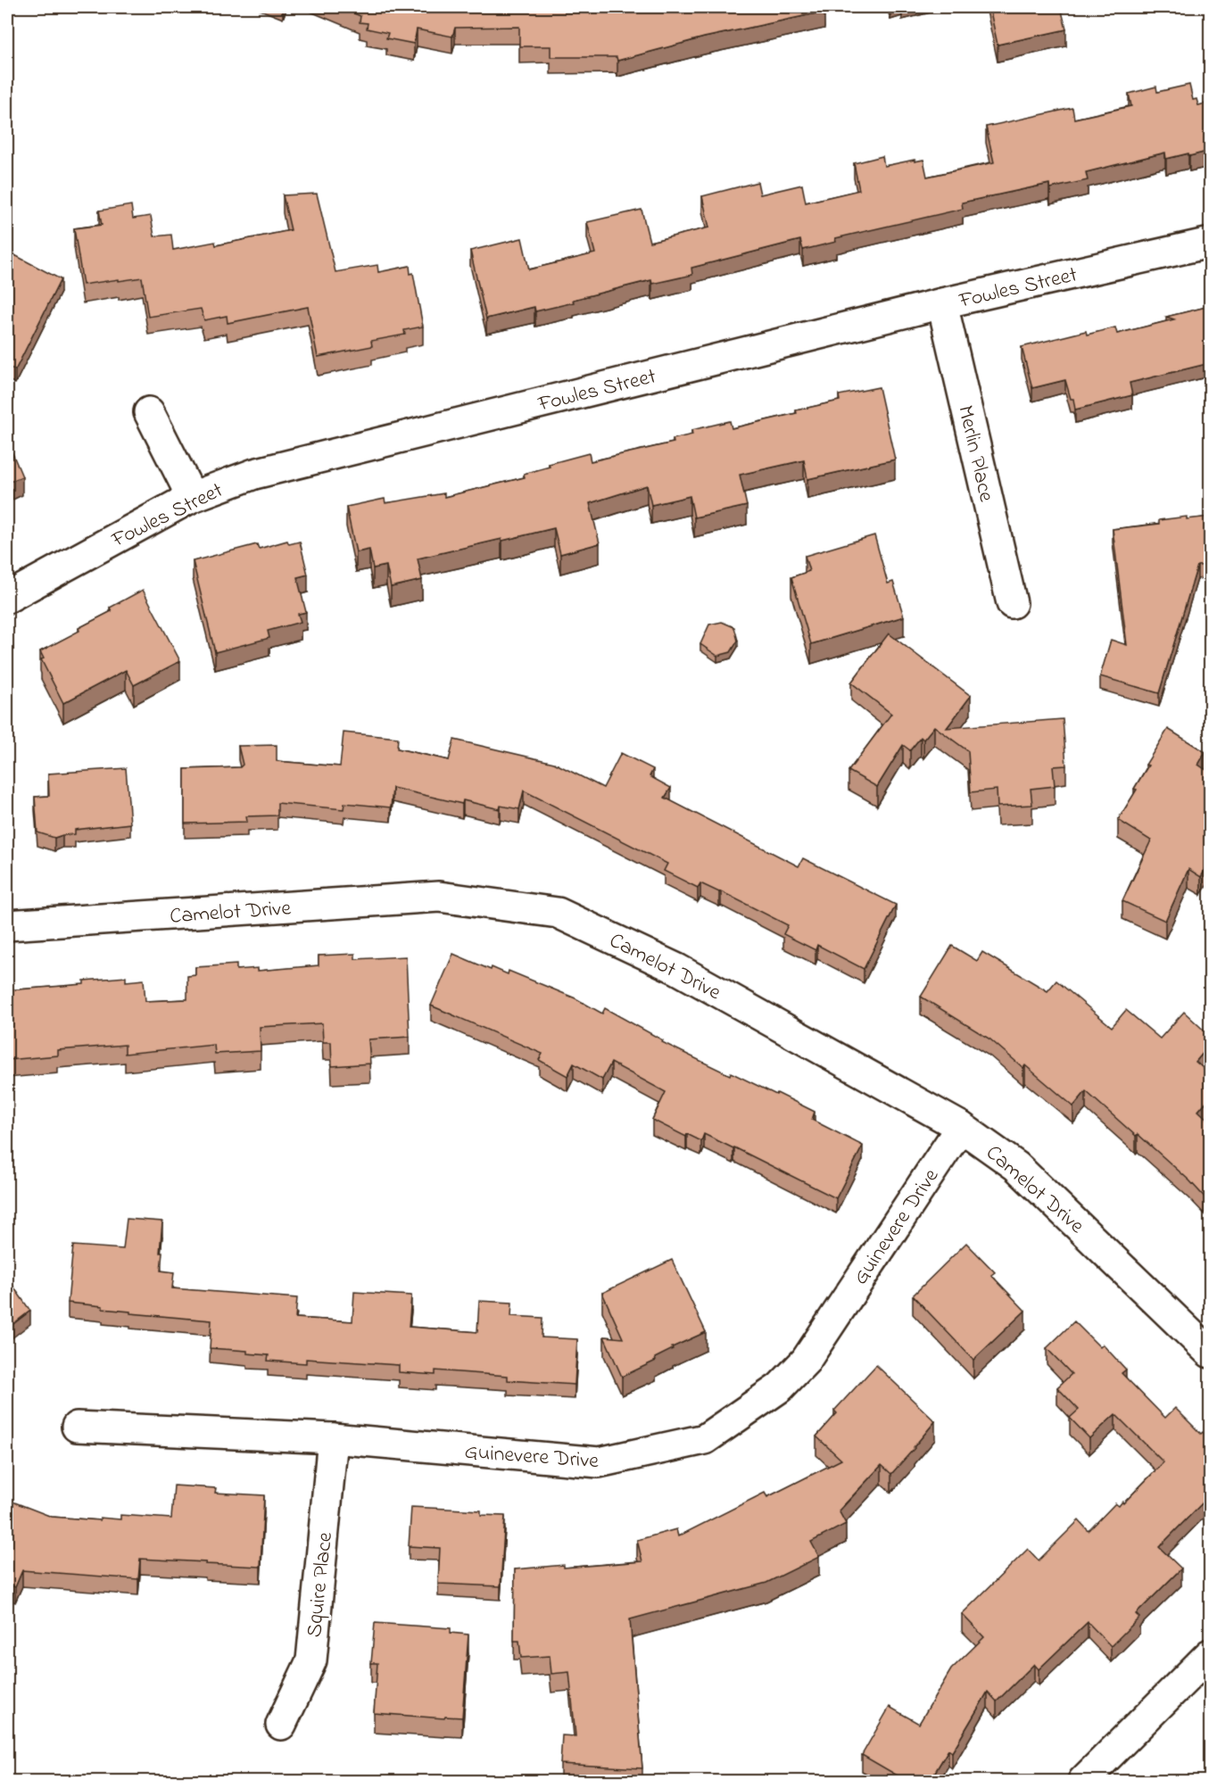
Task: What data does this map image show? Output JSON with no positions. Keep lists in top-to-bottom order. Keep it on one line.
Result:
{"streets":{"street":["Fowles Street","Merlin Place","Camelot Drive","Guinevere Drive","Squire Place"]},"crossings":[["Fowles Street","Merlin Place"],["Camelot Drive","Guinevere Drive"],["Guinevere Drive","Squire Place"]]}
